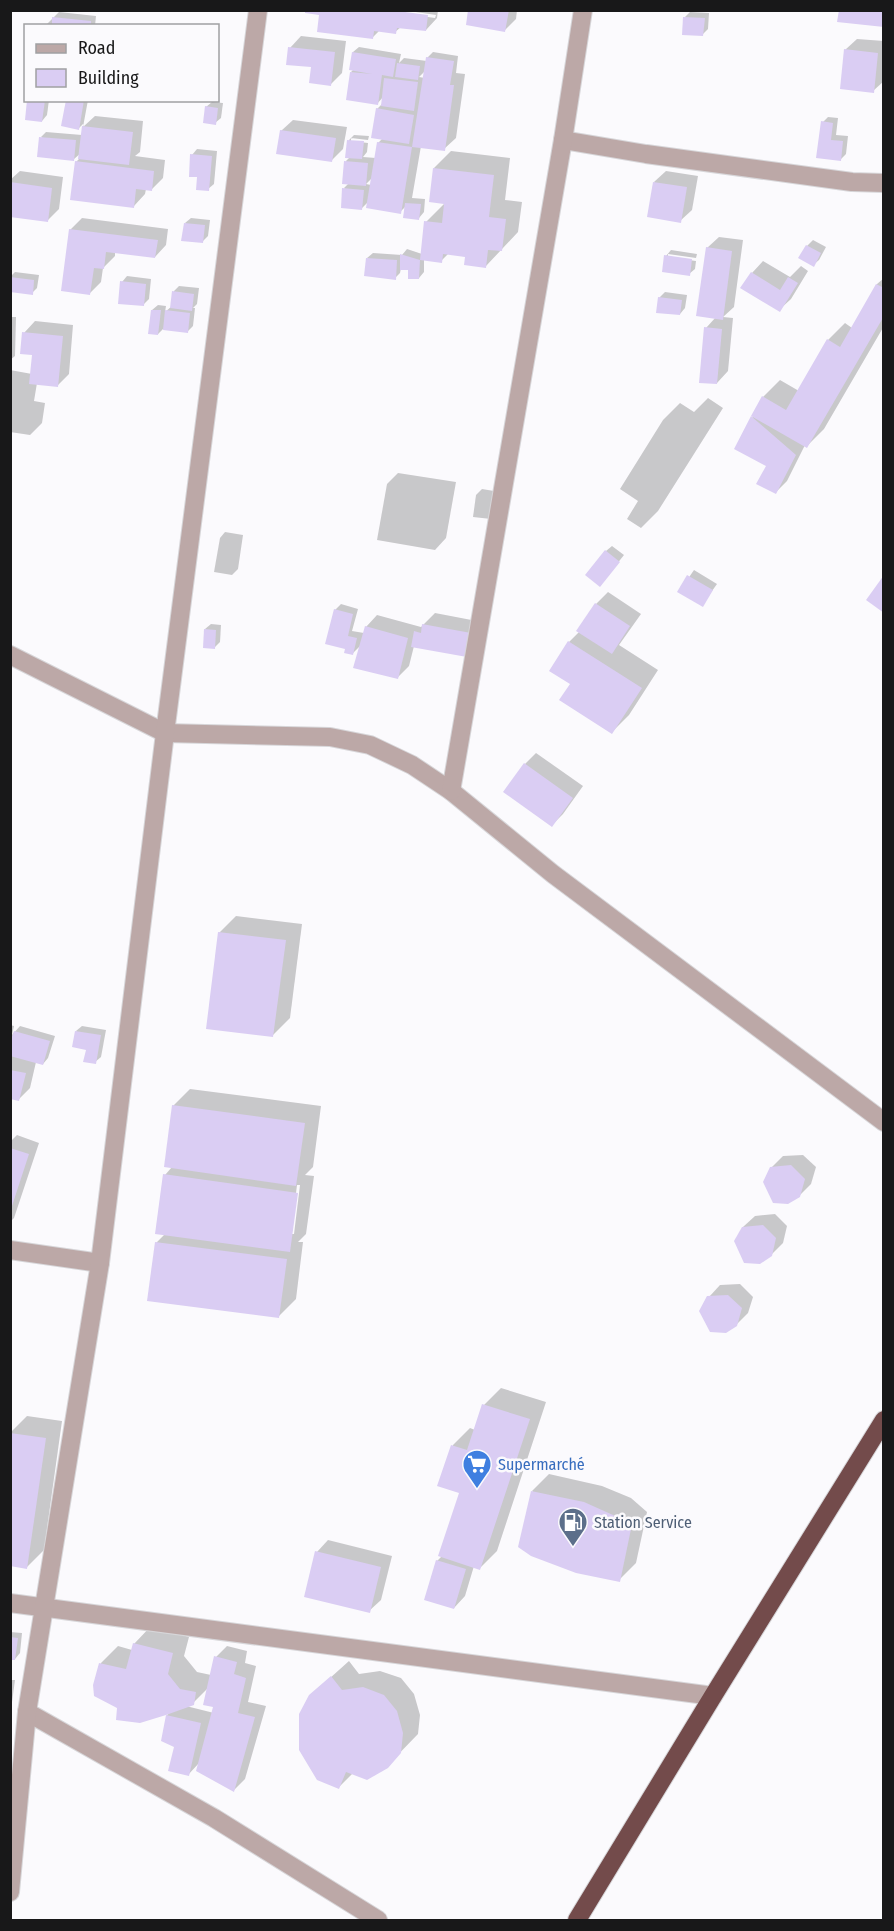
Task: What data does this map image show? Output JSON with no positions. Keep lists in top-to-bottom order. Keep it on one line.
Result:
{"places":{"supermarket":["Supermarché"],"fuel station":["Station Service"]},"legend":["Road","Building"]}
